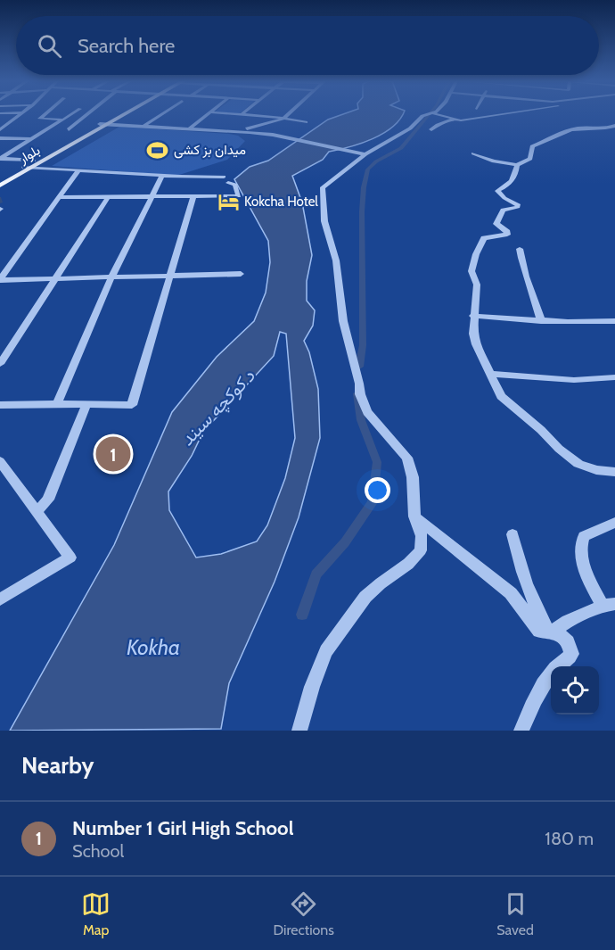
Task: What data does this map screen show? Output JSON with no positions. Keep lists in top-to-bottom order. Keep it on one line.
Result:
{"streets":{"main road":["بلوار"]},"water":["د کوکچه سیند","Kokha"],"places":{"sports":["میدان بز کشی"],"hotel":["Kokcha Hotel"]},"page":{"search":"Search here","pins":"1","heading":"Nearby","list":[{"mark":"1","name":"Number 1 Girl High School","note":"School","value":"180 m"}],"nav":["Map","Directions","Saved"]}}
